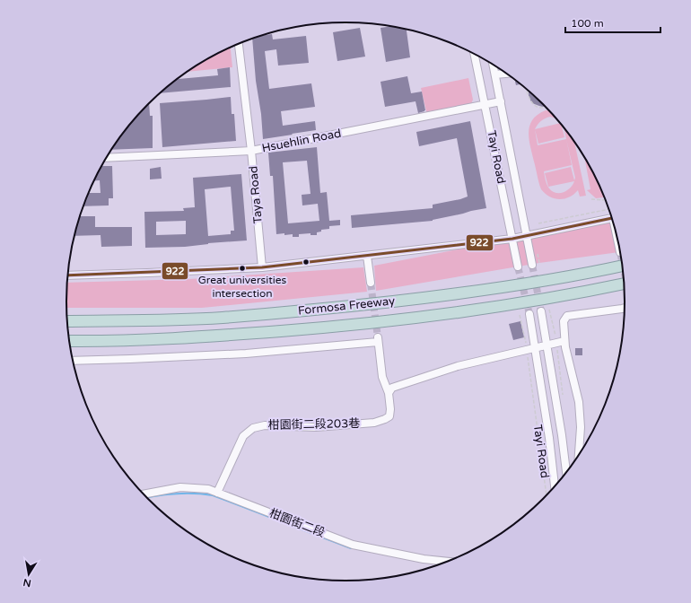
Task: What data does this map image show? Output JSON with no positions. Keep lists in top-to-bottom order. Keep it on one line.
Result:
{"streets":{"highway":["Formosa Freeway"],"street":["Hsuehlin Road","Tayi Road","Taya Road","柑園街二段203巷","柑園街二段"]},"crossings":[["Hsuehlin Road","Tayi Road"],["Hsuehlin Road","Taya Road"],["柑園街二段203巷","柑園街二段"]],"places":["Great universities intersection"],"lines":["transit line 922"],"scale_bar":"100 m","north":"bottom"}
